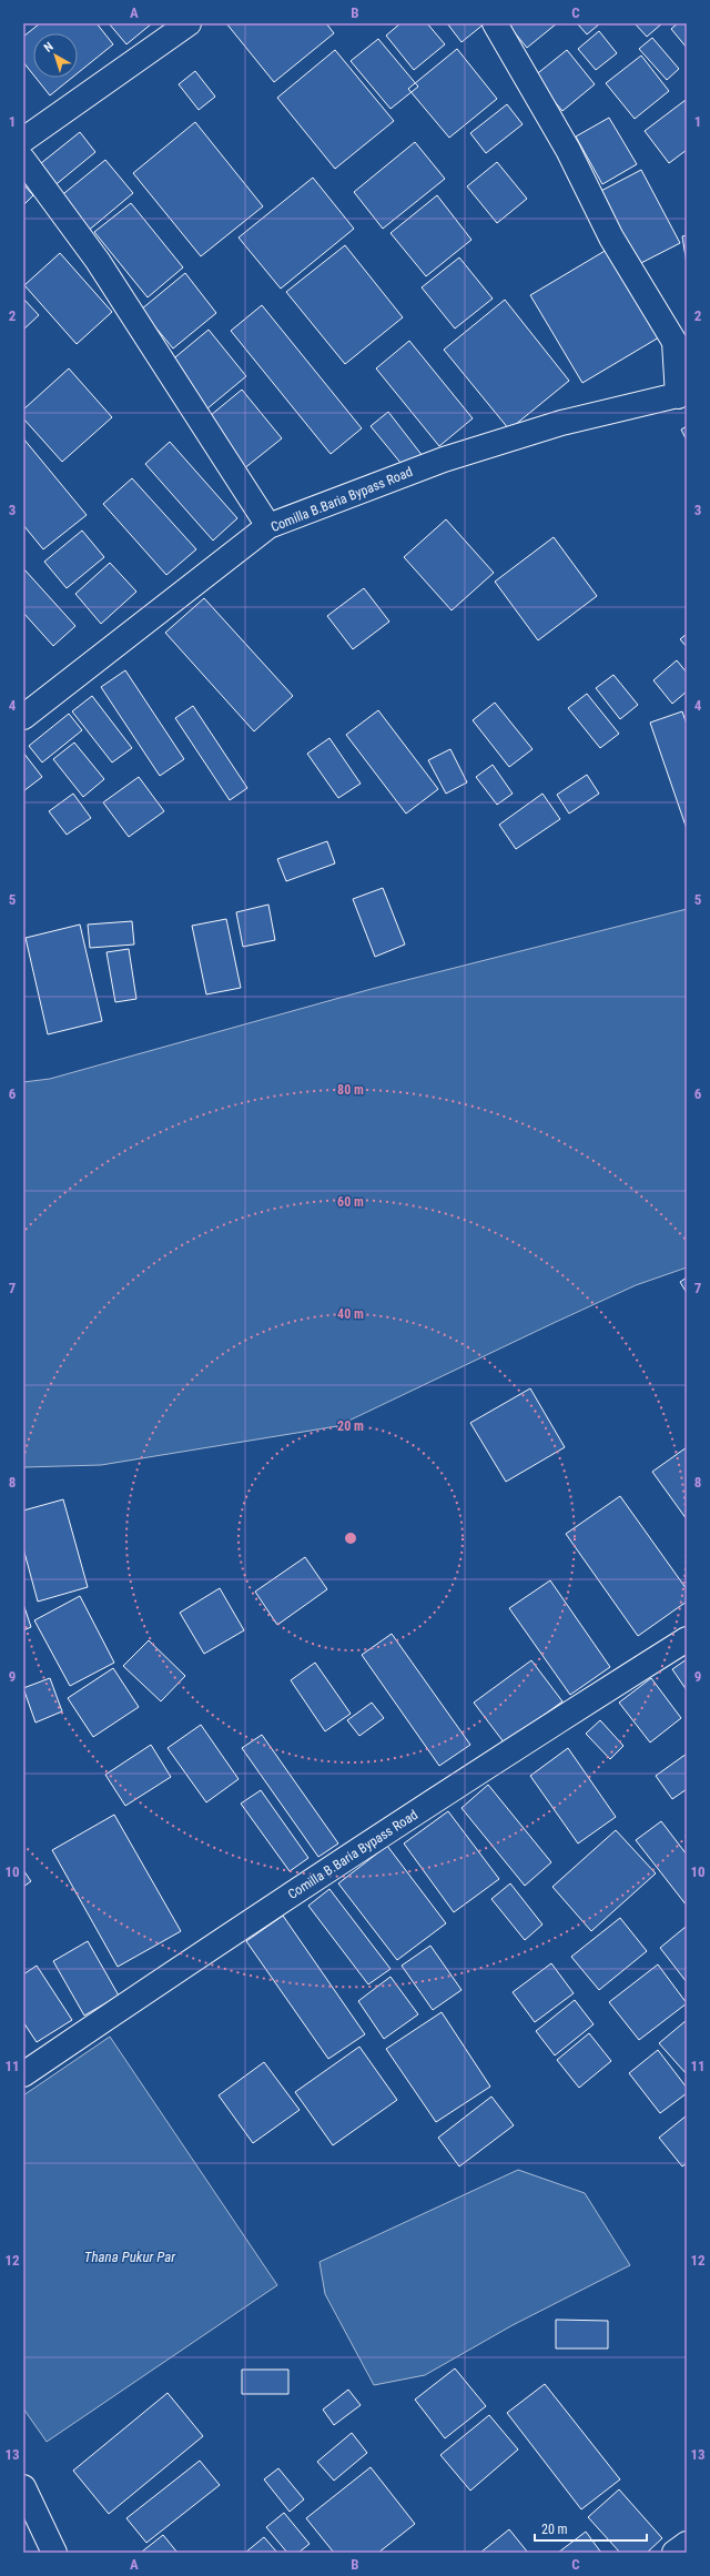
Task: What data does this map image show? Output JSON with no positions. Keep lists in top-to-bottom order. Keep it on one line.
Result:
{"streets":{"street":["Comilla B.Baria Bypass Road"]},"water":["Thana Pukur Par"],"scale_bar":"20 m","north":"top left","grid":{"columns":["A","B","C"],"rows":["1","2","3","4","5","6","7","8","9","10","11","12","13"]},"rings":["80 m","60 m","40 m","20 m"]}
